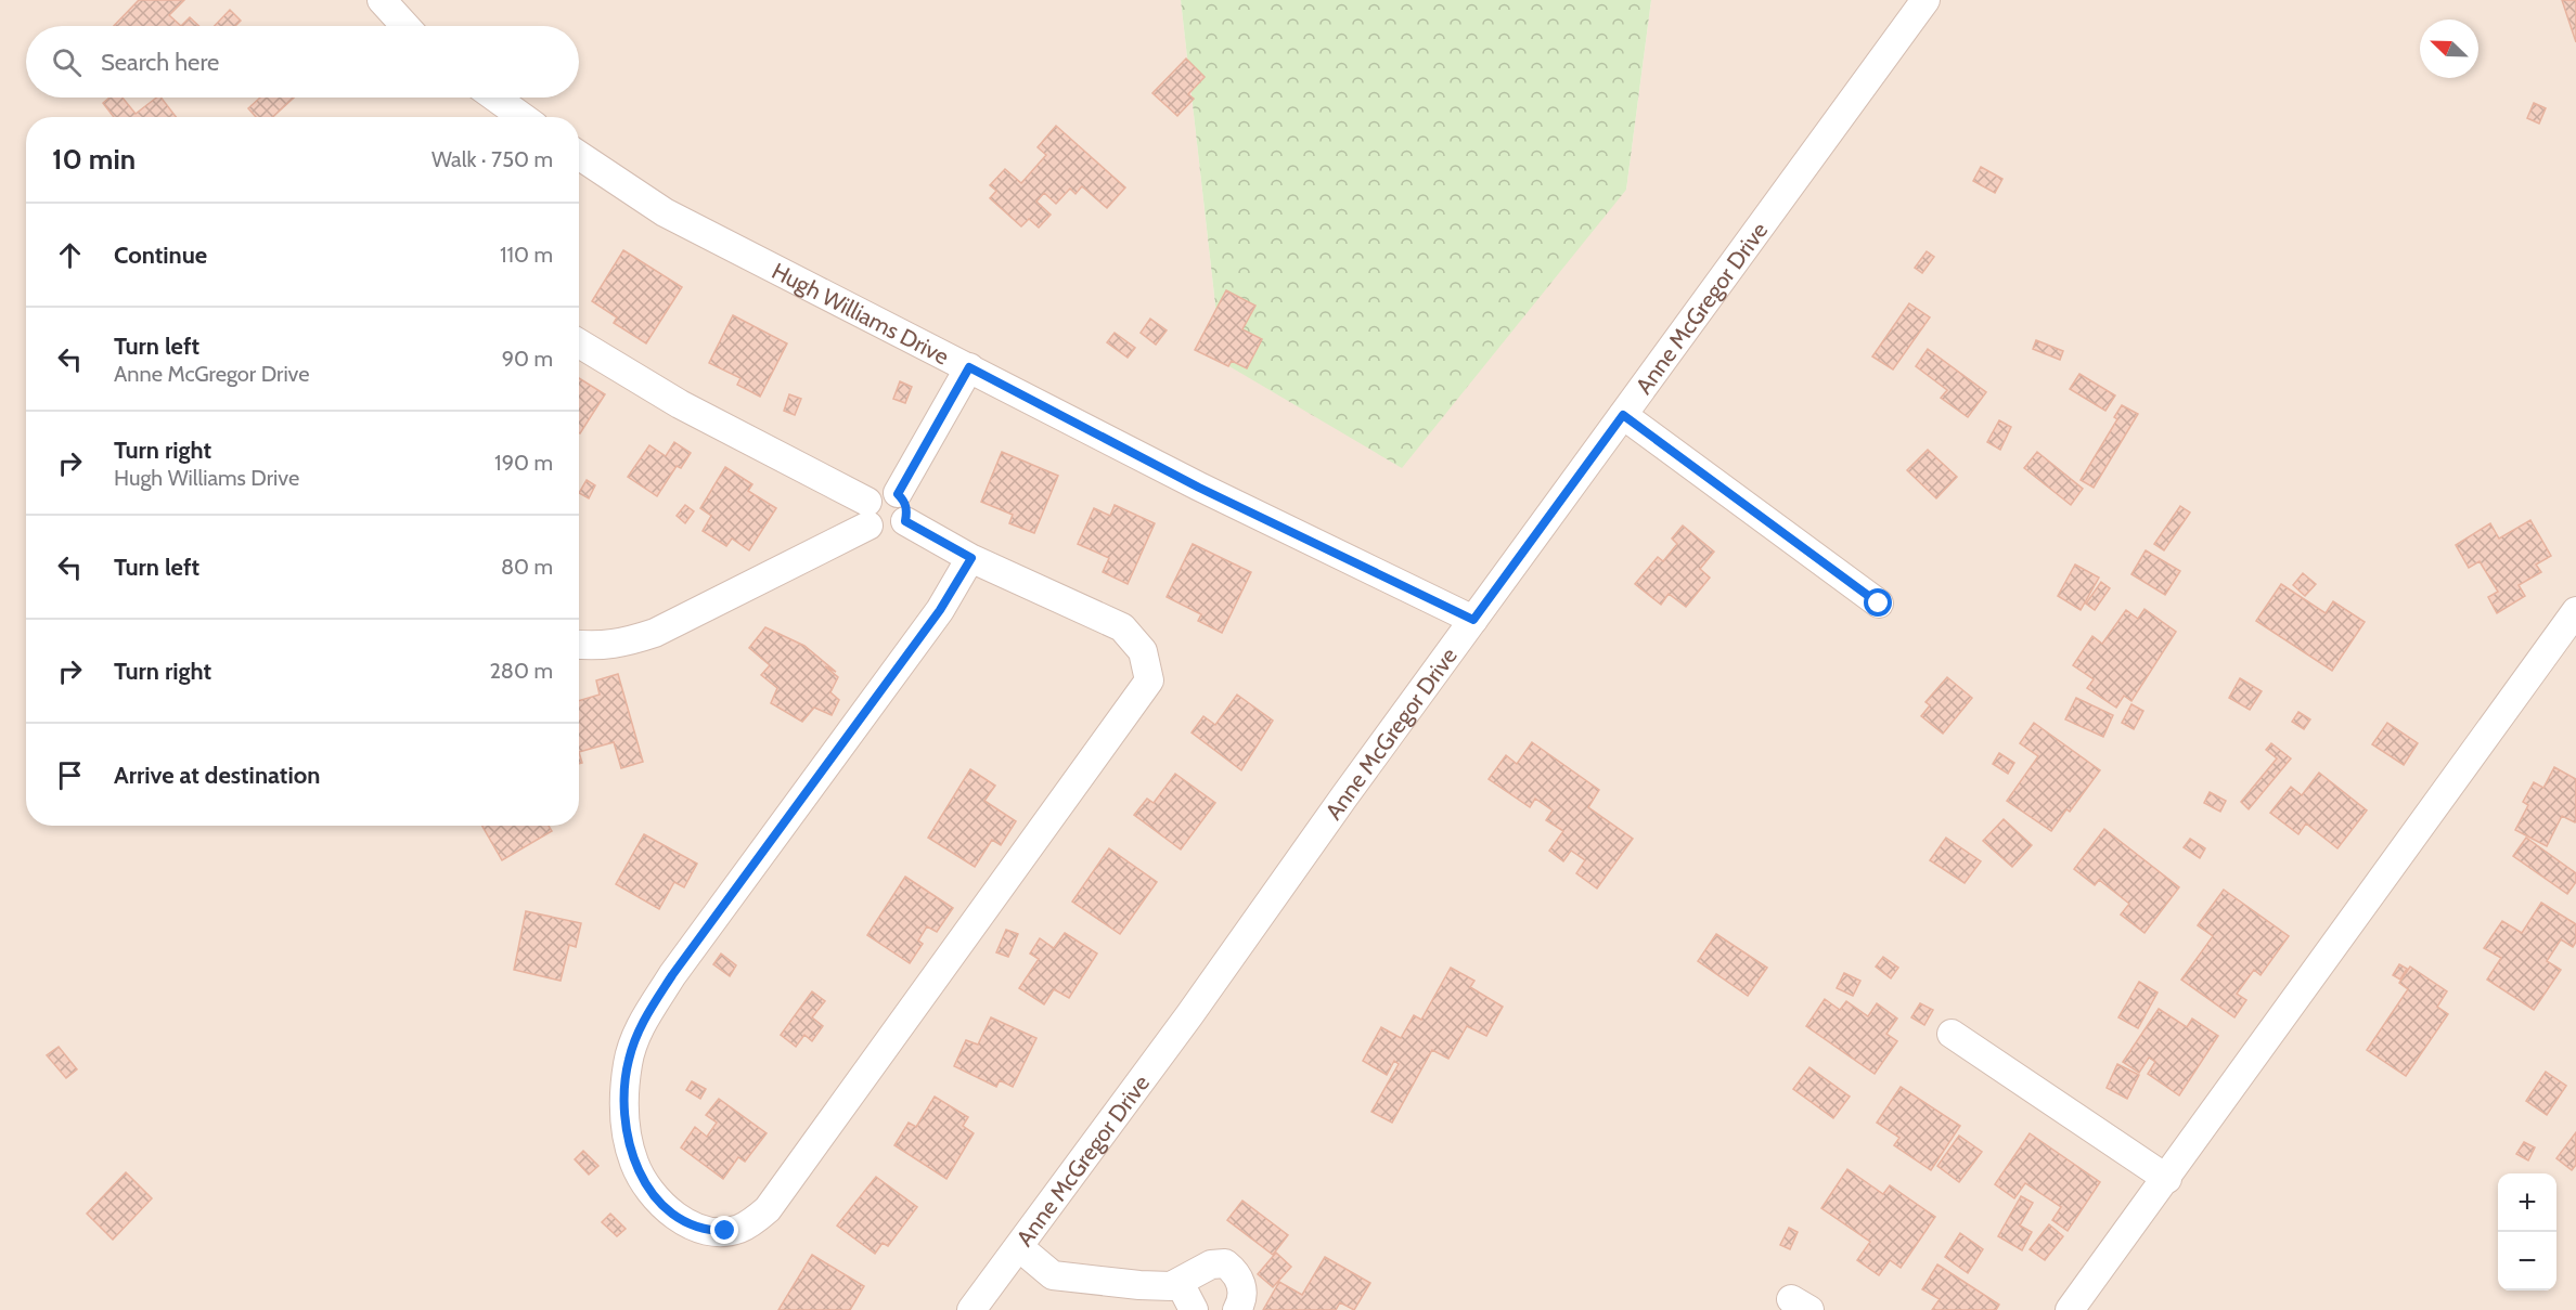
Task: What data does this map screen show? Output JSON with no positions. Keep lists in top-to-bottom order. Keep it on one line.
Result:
{"streets":{"street":["Anne McGregor Drive","Hugh Williams Drive"]},"crossings":[["Anne McGregor Drive","Hugh Williams Drive"]],"north":"top left","page":{"search":"Search here","heading":["10 min","Walk · 750 m"],"list":[["Continue","110 m"],["Turn left","Anne McGregor Drive","90 m"],["Turn right","Hugh Williams Drive","190 m"],["Turn left","80 m"],["Turn right","280 m"],"Arrive at destination"],"map_buttons":["+","−"]}}
